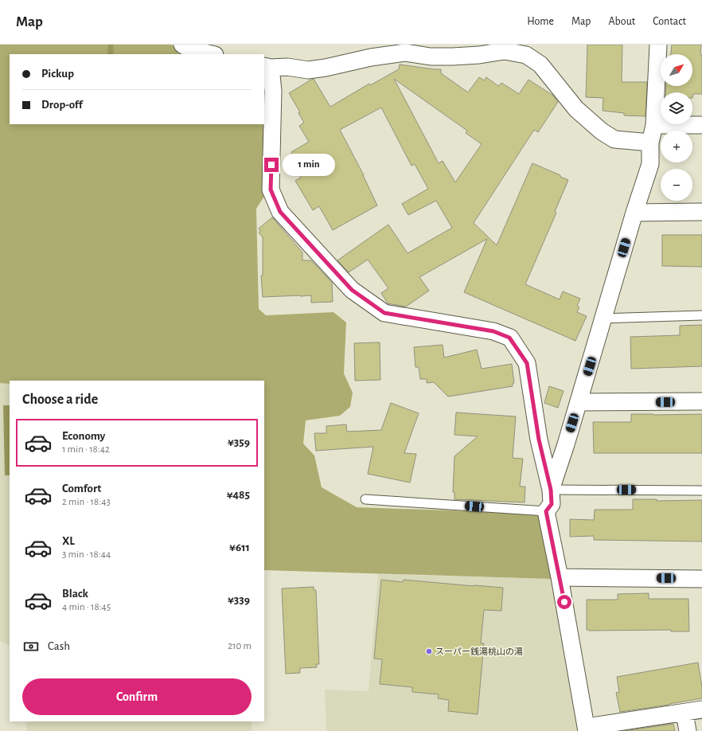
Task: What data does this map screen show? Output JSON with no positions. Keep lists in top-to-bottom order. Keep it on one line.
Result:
{"places":["スーパー銭湯桃山の湯"],"north":"top right","page":{"header":"Map","nav":["Home","Map","About","Contact"],"map_buttons":["+","−"],"banner":["Pickup","Drop-off"],"bubble":"1 min","heading":"Choose a ride","list":[{"name":"Economy","note":"1 min · 18:42","value":"¥359"},{"name":"Comfort","note":"2 min · 18:43","value":"¥485"},{"name":"XL","note":"3 min · 18:44","value":"¥611"},{"name":"Black","note":"4 min · 18:45","value":"¥339"}],"pay":["Cash","210 m"],"buttons":"Confirm"}}
